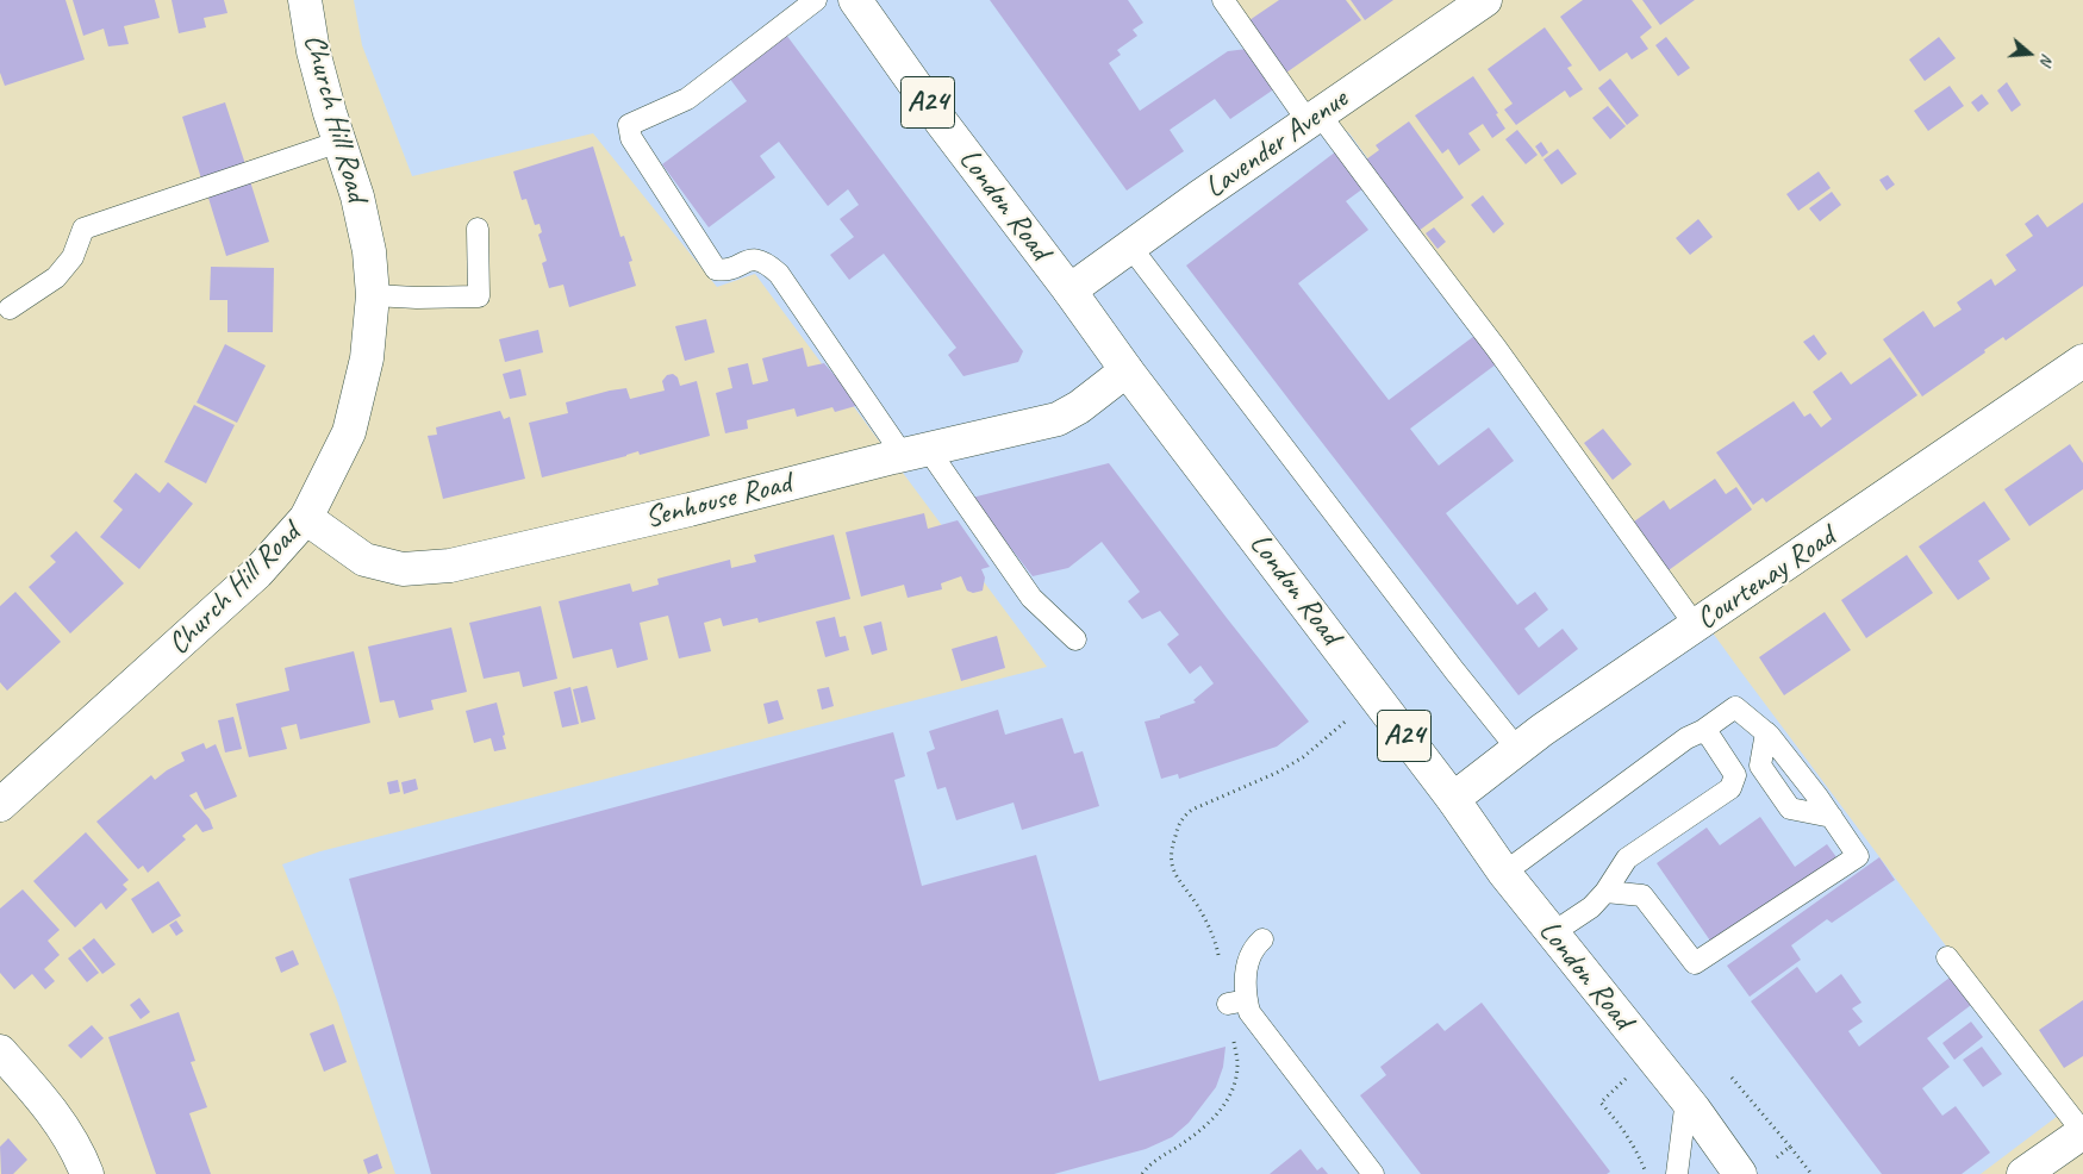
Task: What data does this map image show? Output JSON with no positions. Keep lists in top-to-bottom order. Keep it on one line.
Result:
{"streets":{"main road":["A24","Church Hill Road","Lavender Avenue","London Road","Senhouse Road","Courtenay Road"]},"crossings":[["Church Hill Road","Senhouse Road"],["Lavender Avenue","London Road"],["London Road","Senhouse Road"],["London Road","Courtenay Road"]],"north":"right"}
